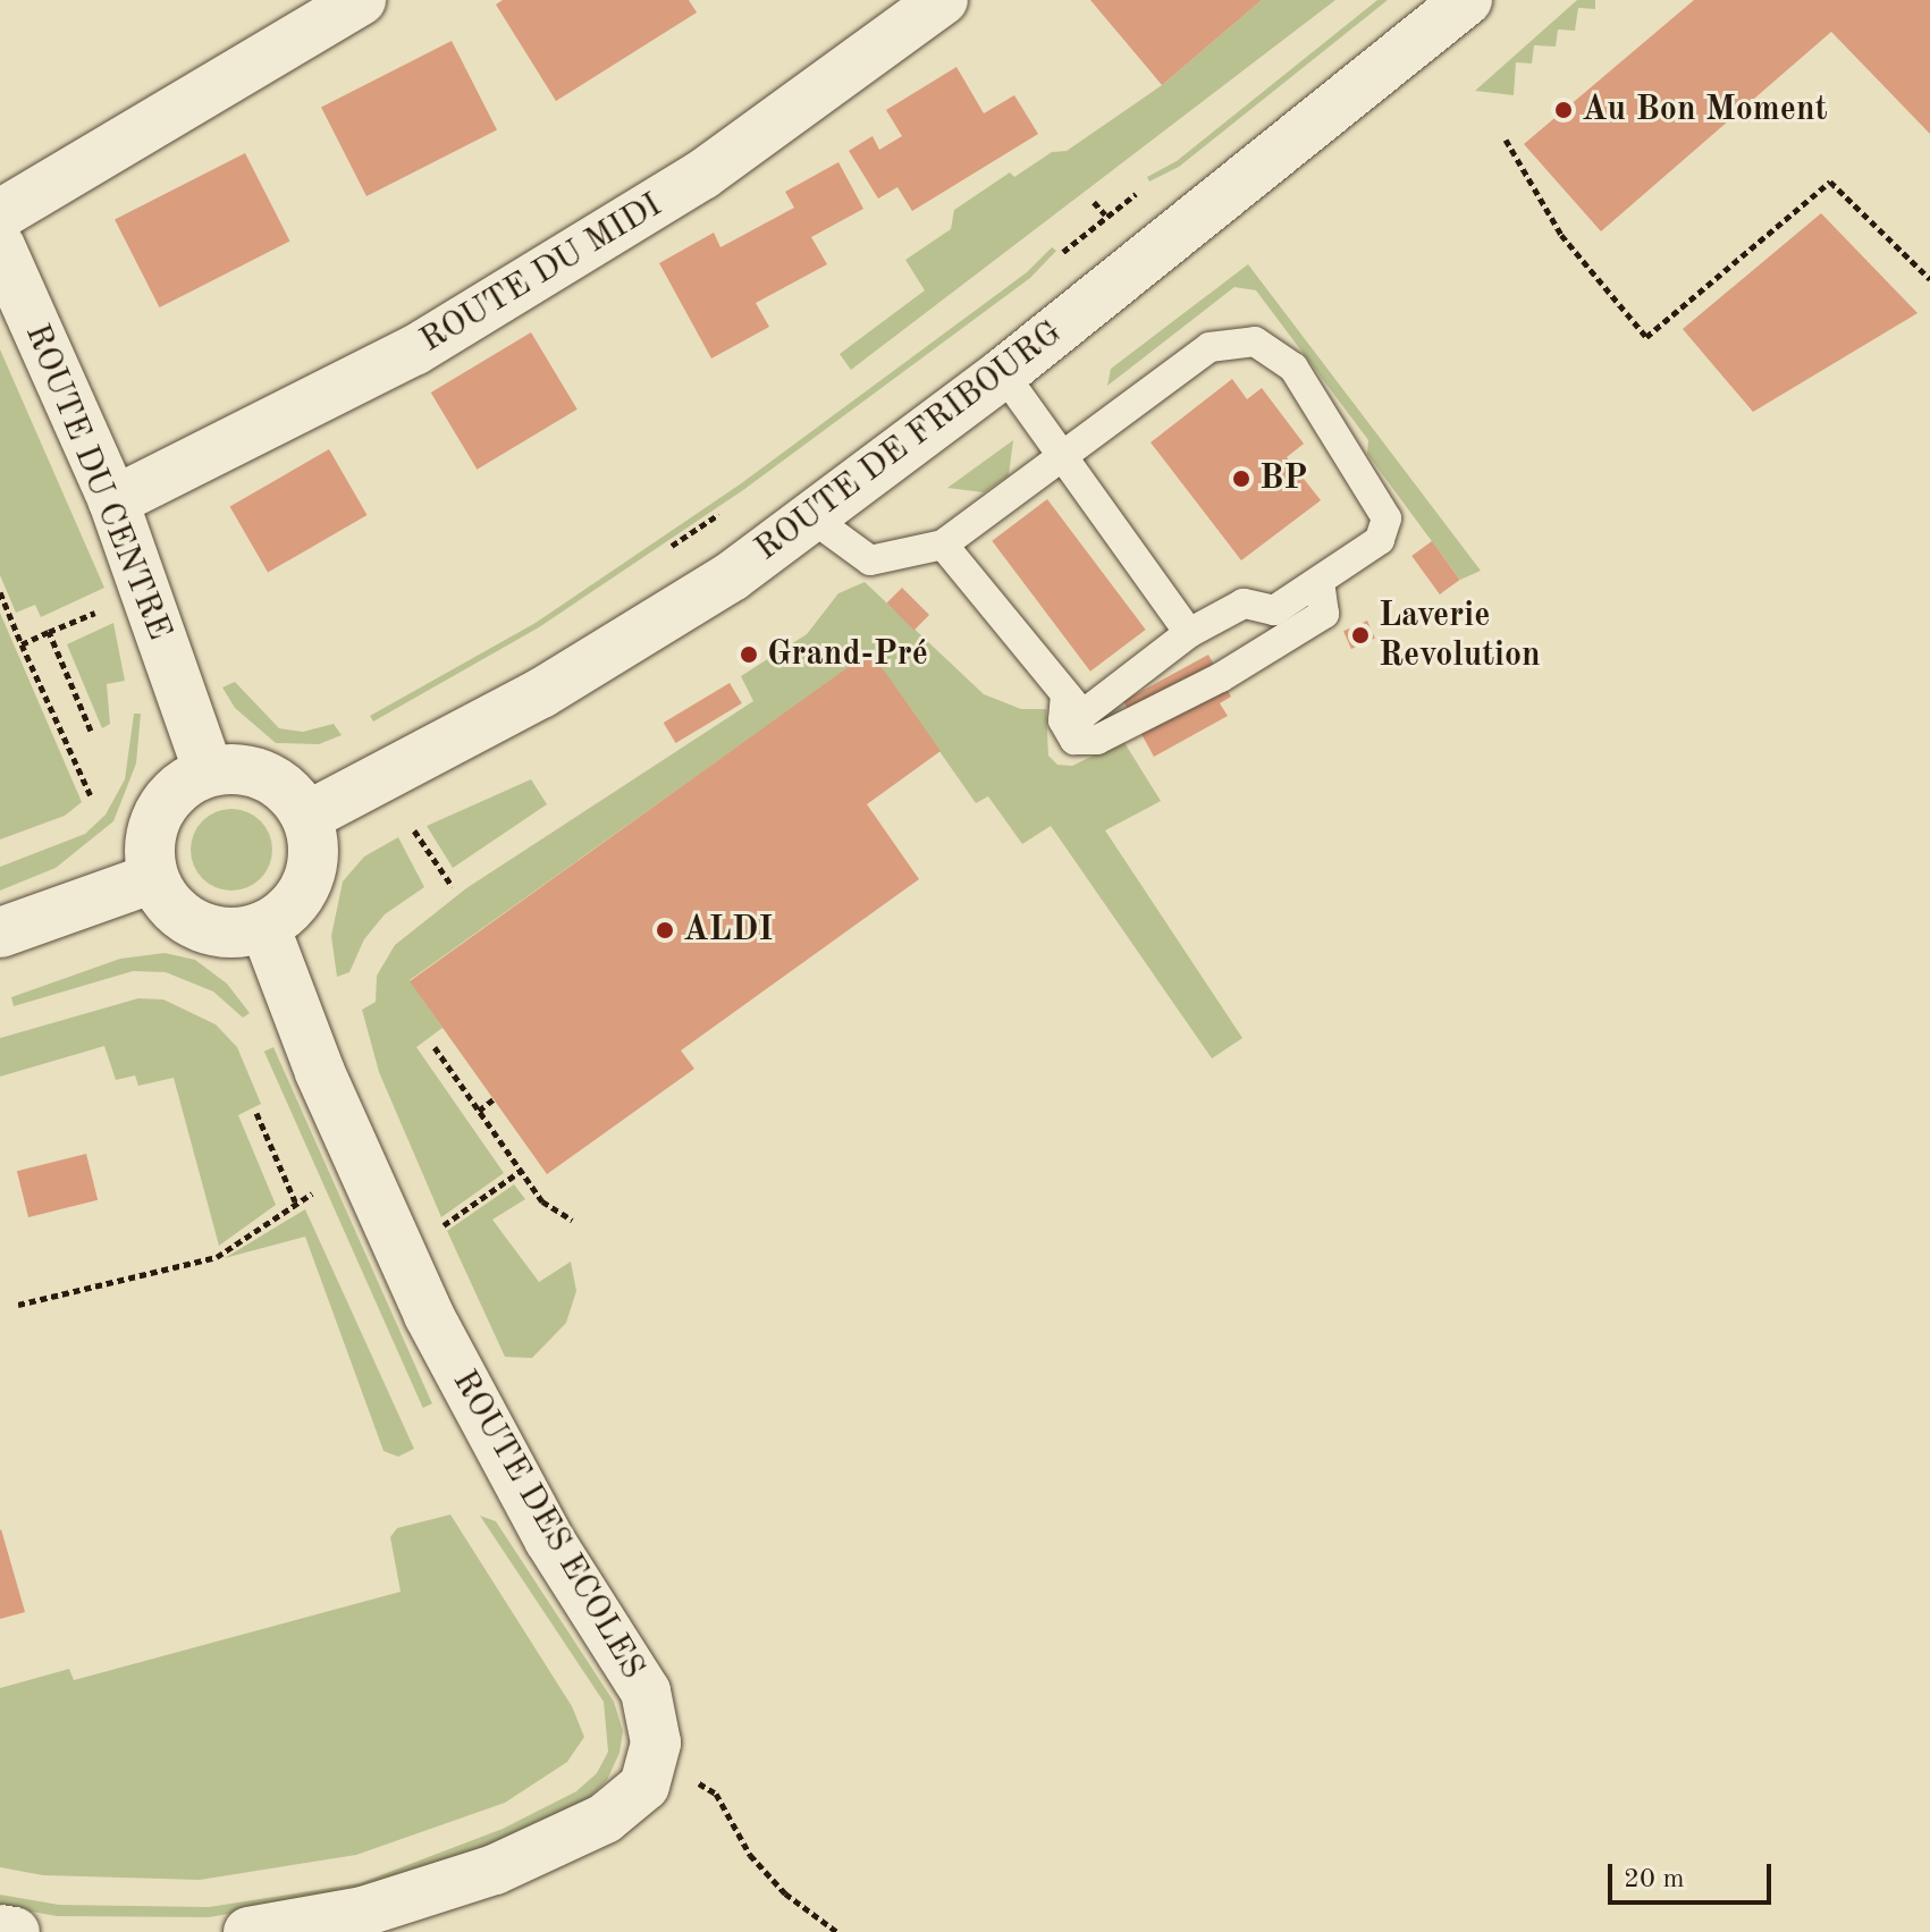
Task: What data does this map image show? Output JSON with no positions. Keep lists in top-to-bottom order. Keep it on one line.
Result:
{"streets":{"street":["ROUTE DU MIDI","ROUTE DE FRIBOURG","ROUTE DU CENTRE","ROUTE DES ECOLES"]},"crossings":[["ROUTE DU MIDI","ROUTE DU CENTRE"],["ROUTE DE FRIBOURG","ROUTE DU CENTRE"],["ROUTE DE FRIBOURG","ROUTE DES ECOLES"],["ROUTE DU CENTRE","ROUTE DES ECOLES"]],"places":["Au Bon Moment","BP","Laverie Revolution","Grand-Pré","ALDI"],"scale_bar":"20 m"}
